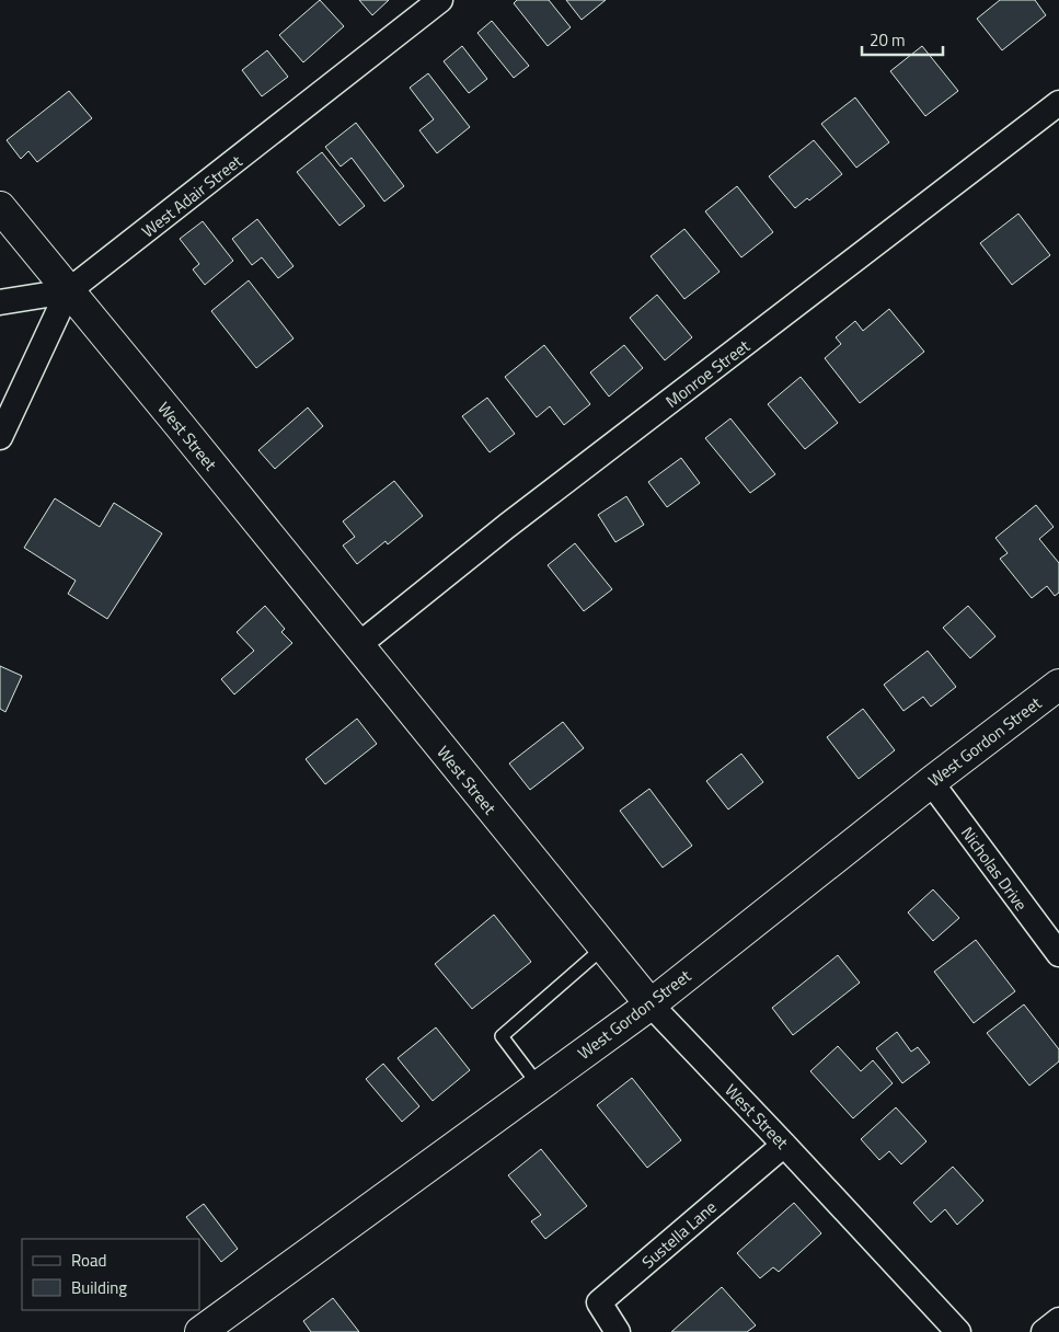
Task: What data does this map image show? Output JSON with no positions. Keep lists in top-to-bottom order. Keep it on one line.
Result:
{"streets":{"street":["West Adair Street","Monroe Street","West Street","West Gordon Street","Nicholas Drive","Sustella Lane"]},"crossings":[["West Adair Street","West Street"],["Monroe Street","West Street"],["West Street","West Gordon Street"],["West Street","Sustella Lane"],["West Gordon Street","Nicholas Drive"]],"legend":["Road","Building"],"scale_bar":"20 m"}
